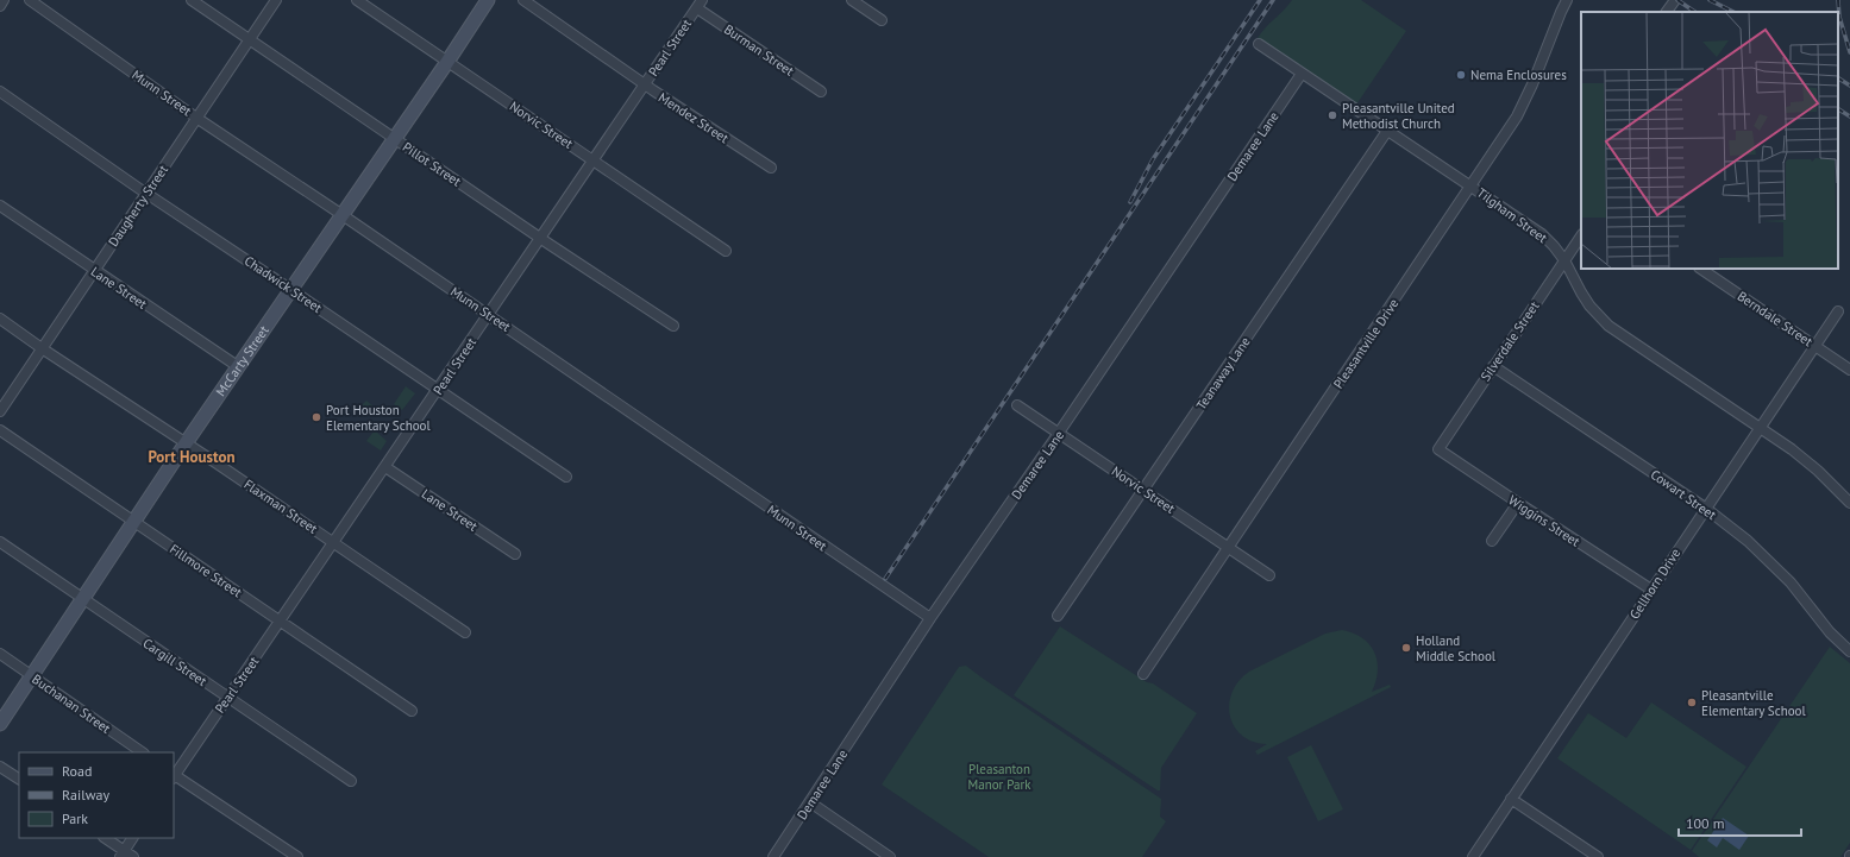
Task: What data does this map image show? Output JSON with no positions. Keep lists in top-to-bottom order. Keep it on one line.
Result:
{"streets":{"main road":["McCarty Street"],"street":["Pearl Street","Burman Street","Munn Street","Mendez Street","Norvic Street","Demaree Lane","Pillot Street","Daugherty Street","Tilgham Street","Chadwick Street","Lane Street","Berndale Street","Silverdale Street","Pleasantville Drive","Teanaway Lane","Cowart Street","Flaxman Street","Wiggins Street","Fillmore Street","Gellhorn Drive","Cargill Street","Buchanan Street"]},"crossings":[["Pearl Street","Burman Street"],["Pearl Street","Munn Street"],["Pearl Street","Mendez Street"],["Pearl Street","Norvic Street"],["Pearl Street","Pillot Street"],["Pearl Street","Chadwick Street"],["Pearl Street","Lane Street"],["Pearl Street","Flaxman Street"],["Pearl Street","Fillmore Street"],["Pearl Street","Cargill Street"],["Munn Street","Demaree Lane"],["Munn Street","Daugherty Street"],["Munn Street","McCarty Street"],["Norvic Street","Demaree Lane"],["Norvic Street","Pleasantville Drive"],["Norvic Street","McCarty Street"],["Norvic Street","Teanaway Lane"],["Demaree Lane","Tilgham Street"],["Pillot Street","Daugherty Street"],["Pillot Street","McCarty Street"],["Daugherty Street","Chadwick Street"],["Daugherty Street","Lane Street"],["Daugherty Street","Flaxman Street"],["Tilgham Street","Silverdale Street"],["Tilgham Street","Pleasantville Drive"],["Tilgham Street","Teanaway Lane"],["Tilgham Street","Gellhorn Drive"],["Chadwick Street","McCarty Street"],["Lane Street","McCarty Street"],["Berndale Street","Gellhorn Drive"],["Silverdale Street","Cowart Street"],["Silverdale Street","Wiggins Street"],["McCarty Street","Flaxman Street"],["McCarty Street","Fillmore Street"],["McCarty Street","Cargill Street"],["McCarty Street","Buchanan Street"],["Cowart Street","Gellhorn Drive"],["Wiggins Street","Gellhorn Drive"]],"districts":["Port Houston"],"parks":["Pleasanton Manor Park"],"places":["Nema Enclosures","Pleasantville United Methodist Church","Port Houston Elementary School","Holland Middle School","Pleasantville Elementary School"],"legend":["Road","Railway","Park"],"scale_bar":"100 m"}
